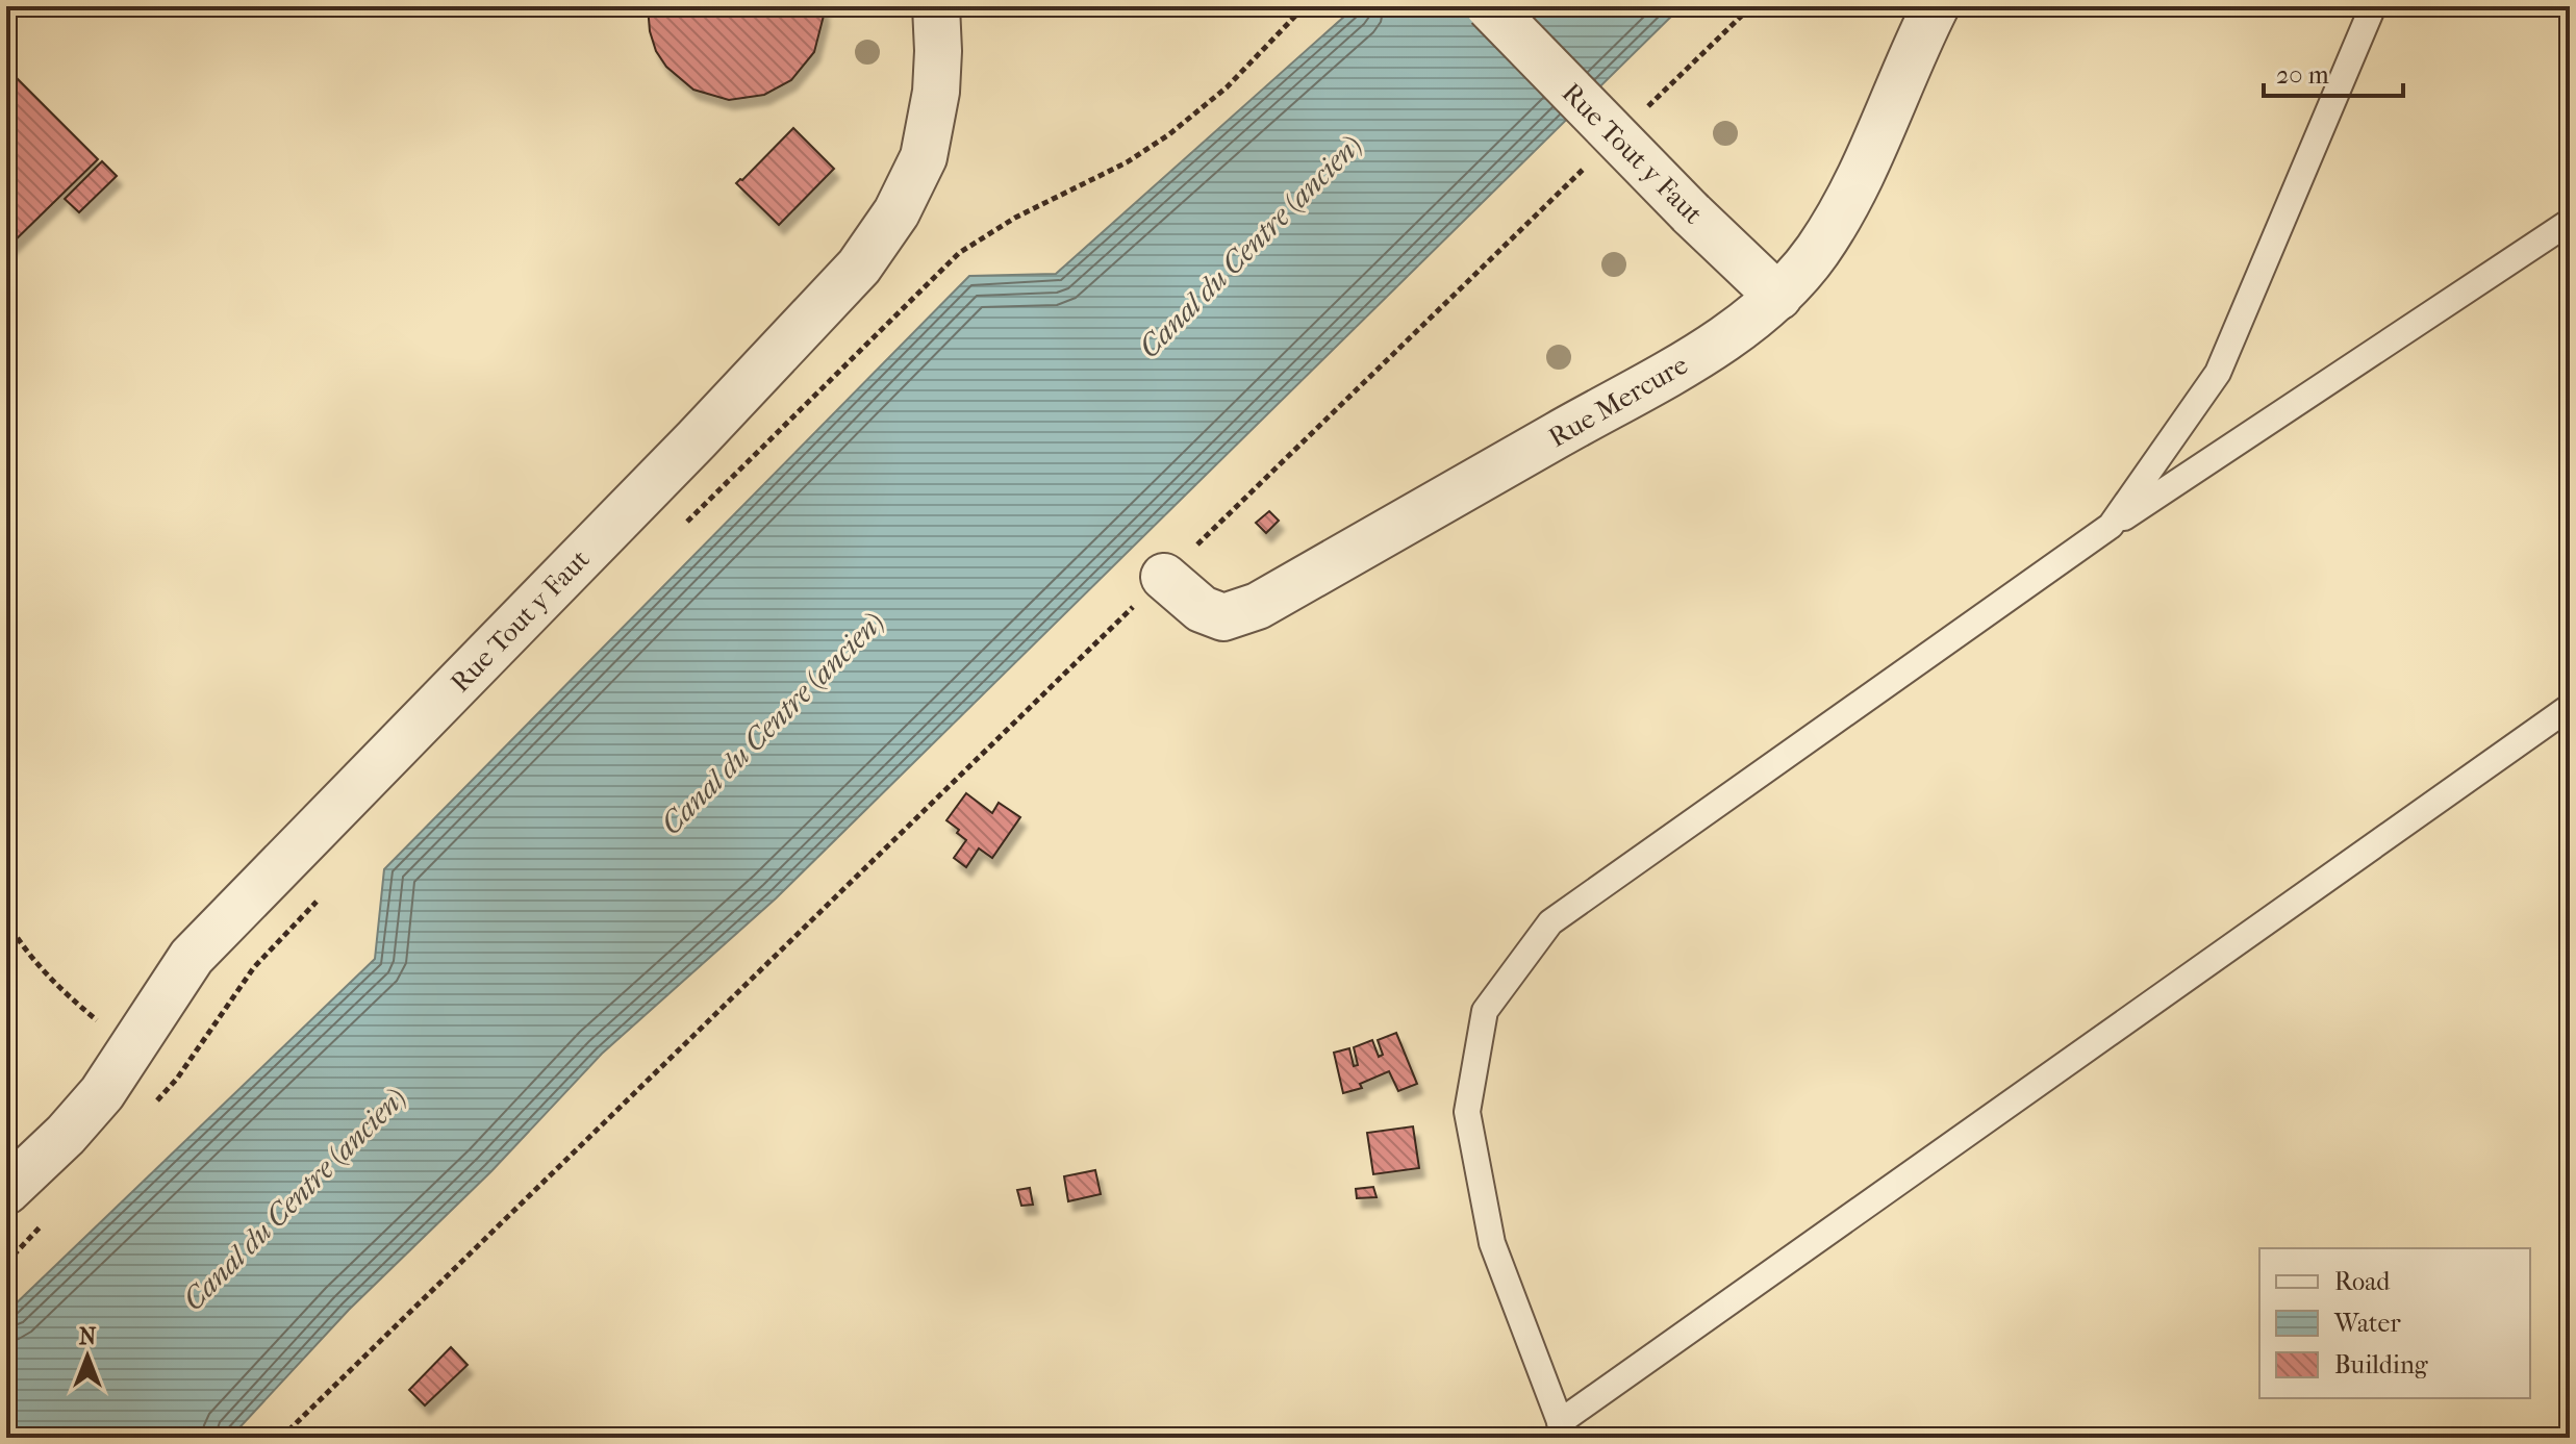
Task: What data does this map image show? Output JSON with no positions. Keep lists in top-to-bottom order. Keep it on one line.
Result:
{"streets":{"street":["Rue Tout y Faut","Rue Mercure"]},"crossings":[["Rue Tout y Faut","Rue Mercure"]],"water":["Canal du Centre (ancien)"],"legend":["Road","Water","Building"],"scale_bar":"20 m","north":"top"}
